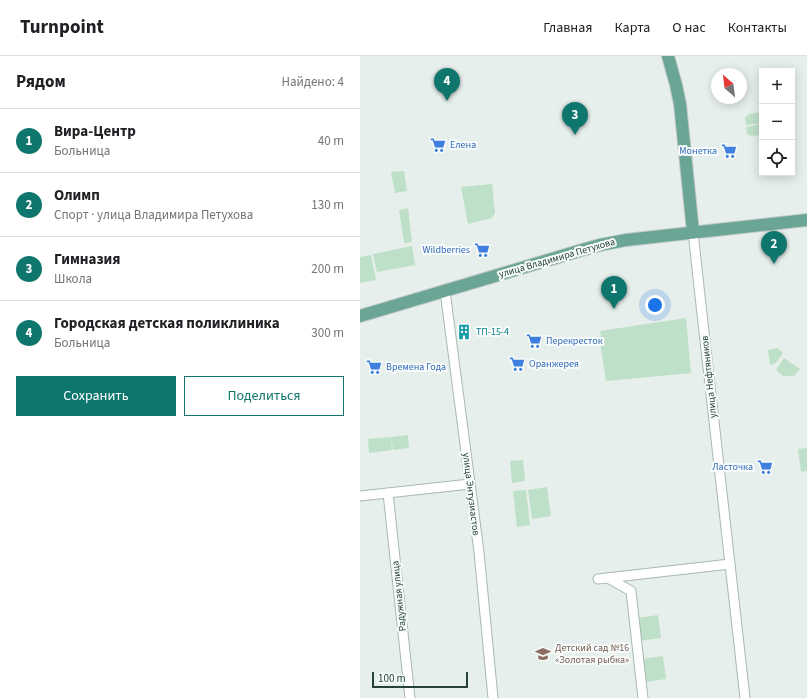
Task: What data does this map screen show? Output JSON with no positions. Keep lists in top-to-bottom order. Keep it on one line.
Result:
{"streets":{"main road":["улица Владимира Петухова","улица Нефтяников"],"street":["улица Энтузиастов","Радужная улица"]},"crossings":[["улица Владимира Петухова","улица Нефтяников"],["улица Владимира Петухова","улица Энтузиастов"]],"places":{"supermarket":["Елена","Монетка","Wildberries","Перекресток","Оранжерея","Времена Года","Ласточка"],"building":["ТП-15-4"],"school or university":["Детский сад №16 «Золотая рыбка»"]},"scale_bar":"100 m","north":"top left","page":{"header":"Turnpoint","nav":["Главная","Карта","О нас","Контакты"],"heading":["Рядом","Найдено: 4"],"map_buttons":["+","−"],"pins":["4","3","2","1"],"list":[{"mark":"1","name":"Вира-Центр","note":"Больница","value":"40 m"},{"mark":"2","name":"Олимп","note":"Спорт · улица Владимира Петухова","value":"130 m"},{"mark":"3","name":"Гимназия","note":"Школа","value":"200 m"},{"mark":"4","name":"Городская детская поликлиника","note":"Больница","value":"300 m"}],"buttons":["Сохранить","Поделиться"],"scale":"100 m"}}
